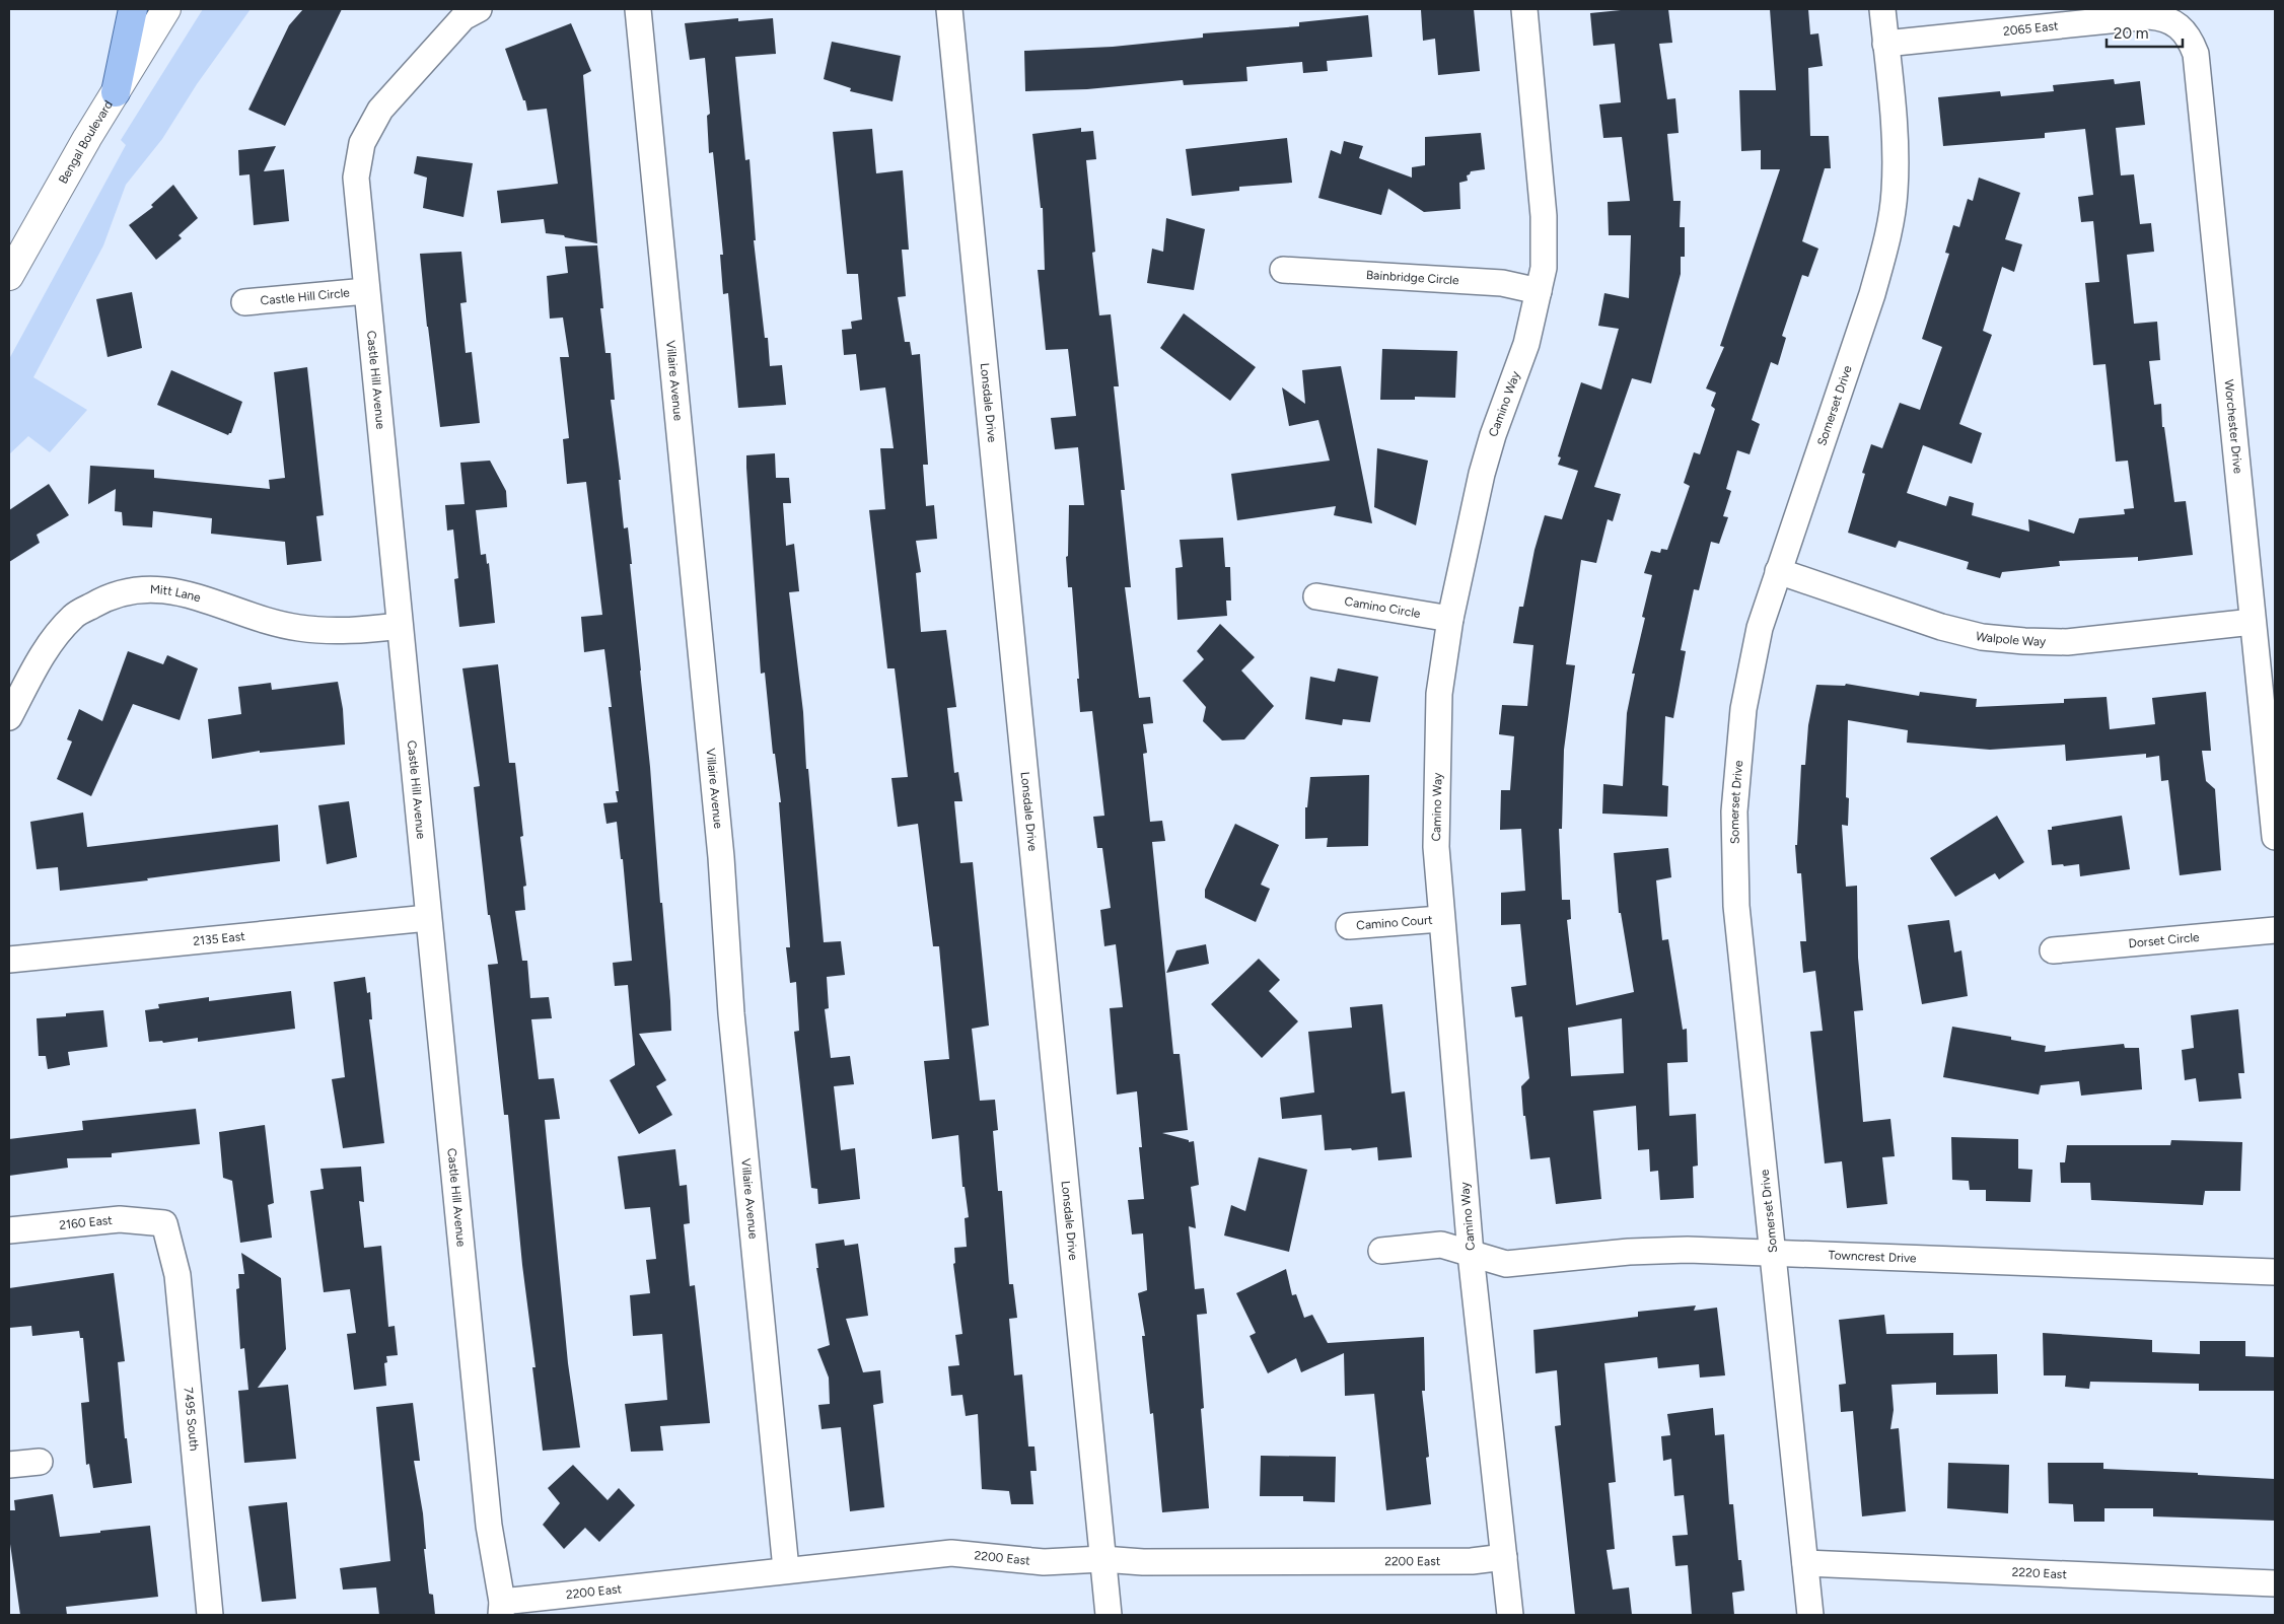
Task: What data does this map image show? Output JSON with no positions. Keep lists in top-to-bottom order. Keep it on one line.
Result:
{"streets":{"main road":["Bengal Boulevard"],"street":["2065 East","Bainbridge Circle","Castle Hill Circle","Villaire Avenue","Castle Hill Avenue","Lonsdale Drive","Camino Way","Somerset Drive","Worchester Drive","Mitt Lane","Camino Circle","Walpole Way","Camino Court","2135 East","Dorset Circle","2160 East","Towncrest Drive","7495 South","2200 East","2220 East"]},"crossings":[["2065 East","Somerset Drive"],["2065 East","Worchester Drive"],["Bainbridge Circle","Camino Way"],["Castle Hill Circle","Castle Hill Avenue"],["Villaire Avenue","2200 East"],["Castle Hill Avenue","Mitt Lane"],["Castle Hill Avenue","2135 East"],["Castle Hill Avenue","2200 East"],["Lonsdale Drive","2200 East"],["Camino Way","Camino Circle"],["Camino Way","Camino Court"],["Camino Way","Towncrest Drive"],["Camino Way","2200 East"],["Somerset Drive","Walpole Way"],["Somerset Drive","Towncrest Drive"],["Somerset Drive","2220 East"],["Worchester Drive","Walpole Way"],["2160 East","7495 South"]],"scale_bar":"20 m"}
